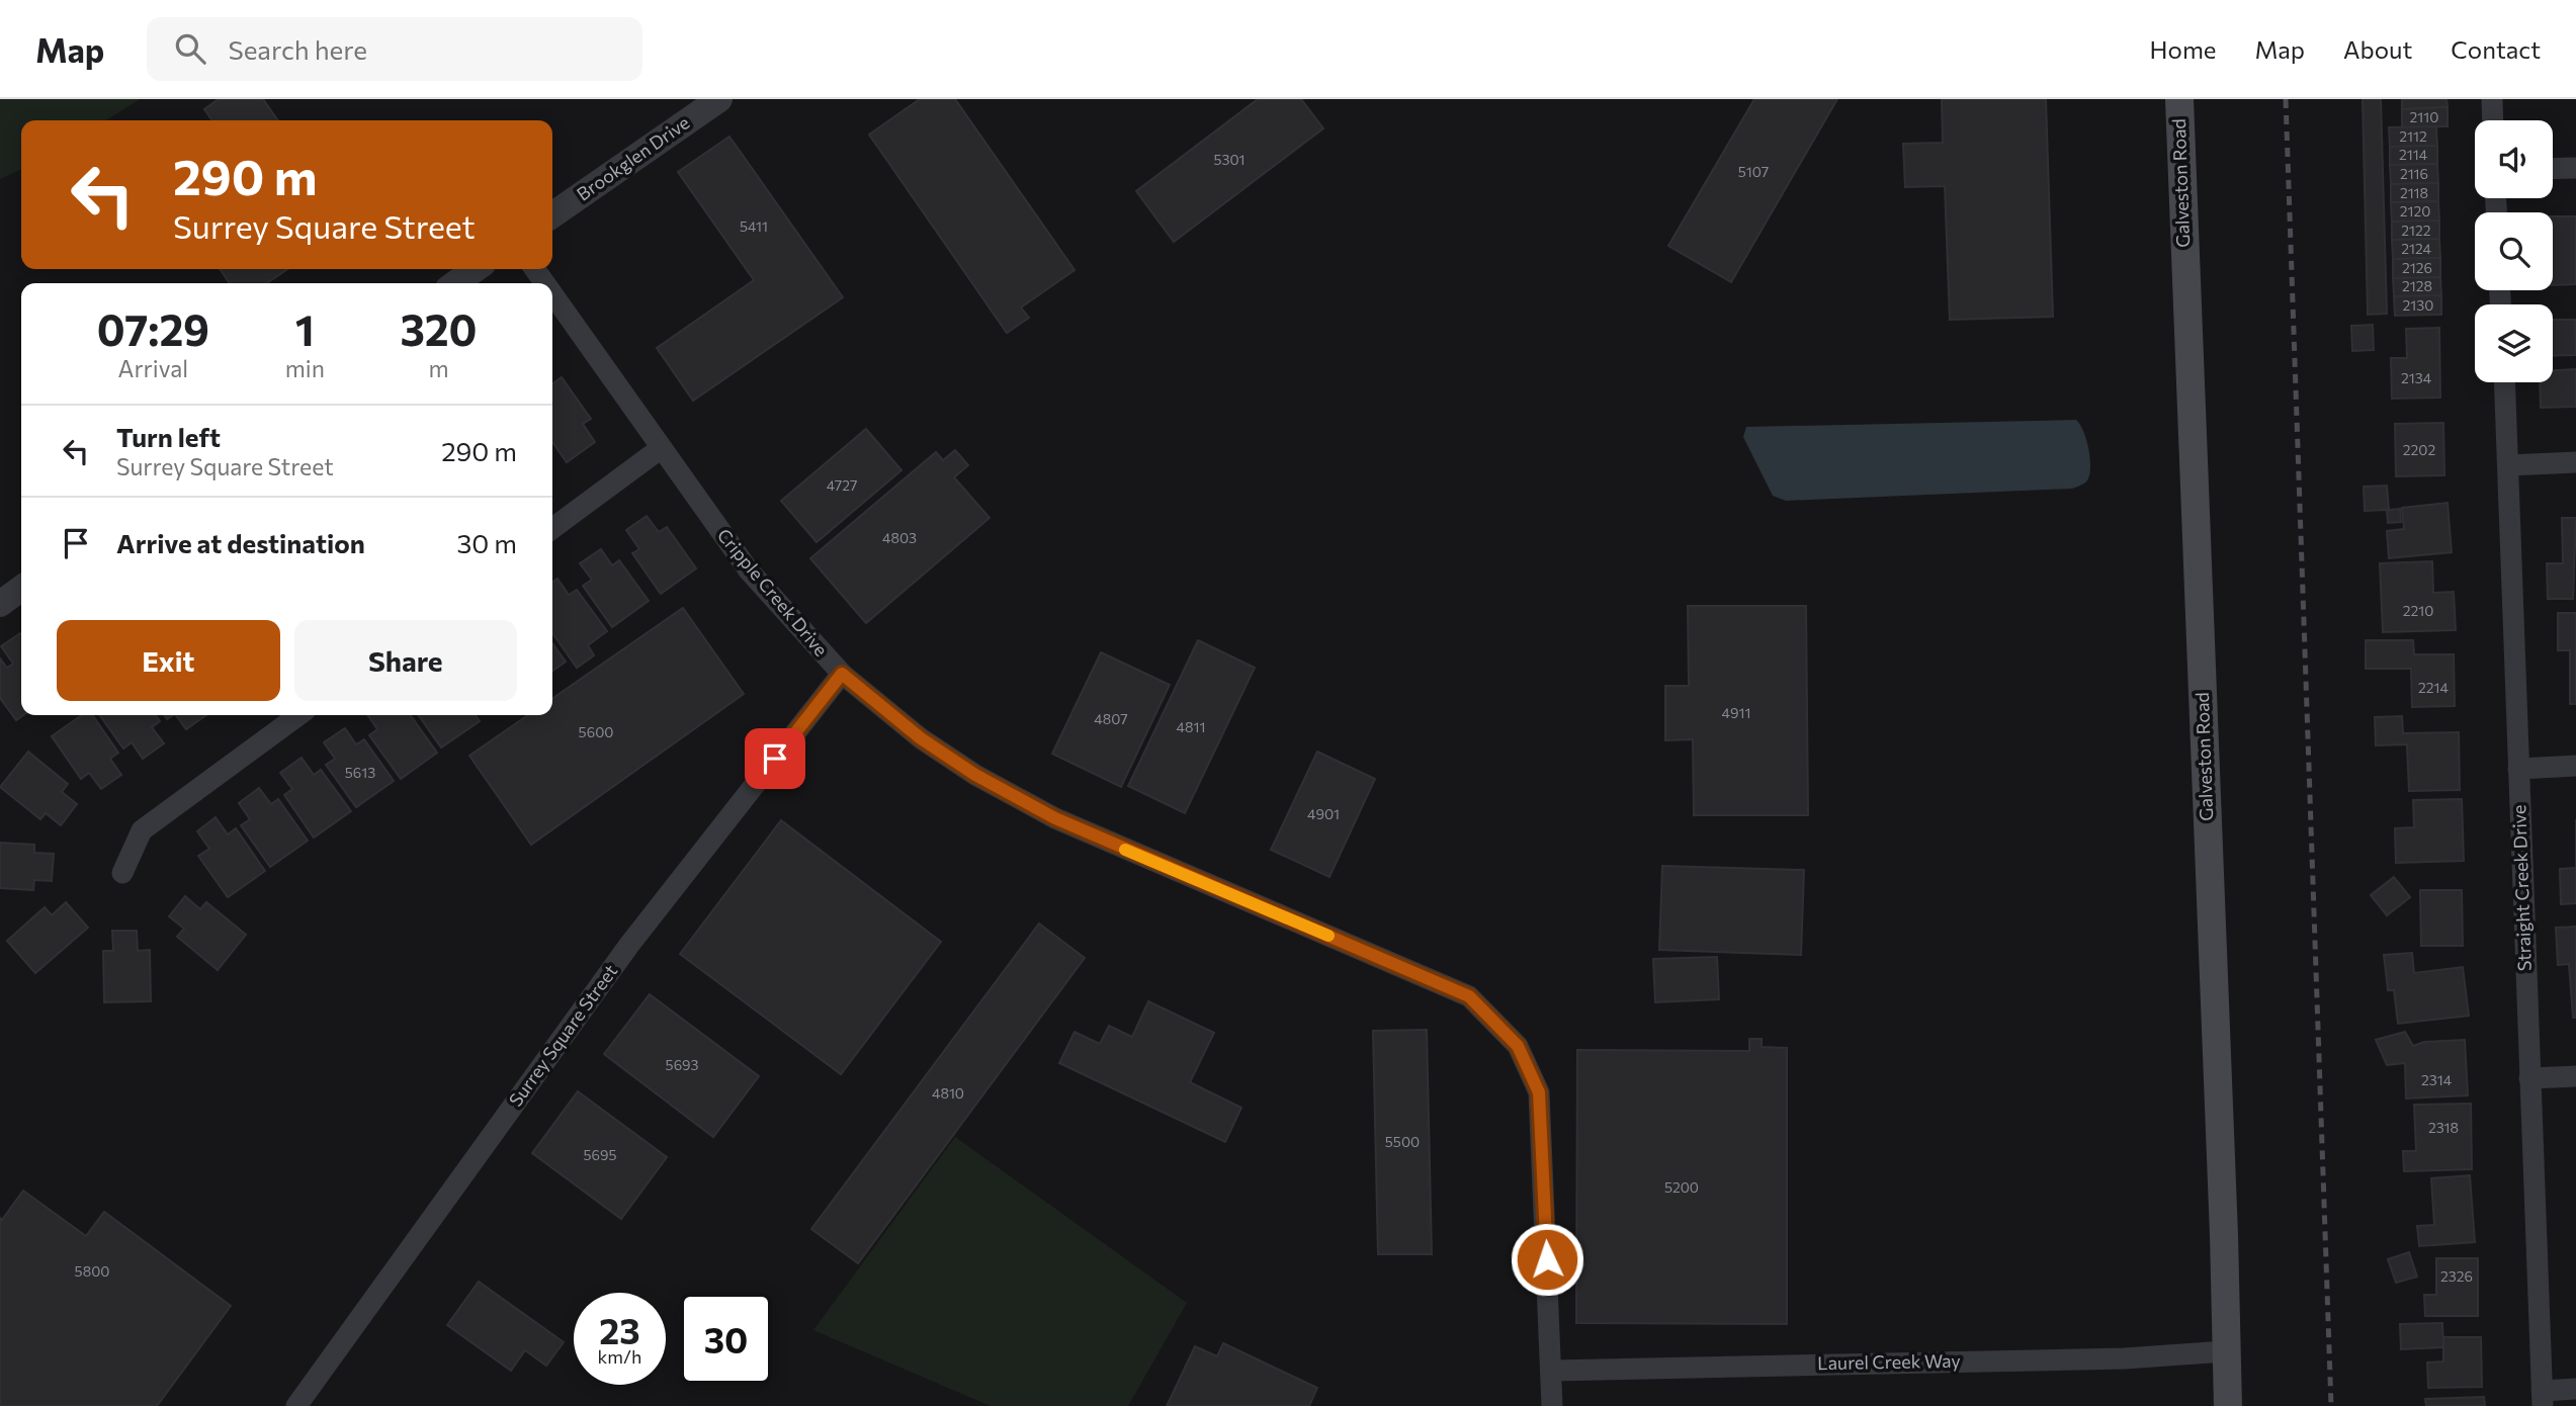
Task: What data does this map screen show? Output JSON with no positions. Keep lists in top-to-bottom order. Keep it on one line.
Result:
{"streets":{"main road":["Galveston Road"],"street":["Brookglen Drive","Cripple Creek Drive","Straight Creek Drive","Surrey Square Street","Laurel Creek Way"]},"crossings":[["Galveston Road","Laurel Creek Way"],["Cripple Creek Drive","Surrey Square Street"],["Cripple Creek Drive","Laurel Creek Way"]],"house_numbers":["2110","2112","2114","5301","5107","2116","2118","2120","5411","2122","2124","2126","2128","2130","2134","2202","4727","4803","2210","2214","4911","4807","4811","5600","5613","4901","5693","2314","4810","2318","5500","5695","5200","5800","2326"],"page":{"header":"Map","search":"Search here","nav":["Home","Map","About","Contact"],"turn":["290 m","Surrey Square Street"],"eta":["07:29","Arrival","1","min","320","m"],"list":[{"name":"Turn left","note":"Surrey Square Street","value":"290 m"},{"name":"Arrive at destination","value":"30 m"}],"buttons":["Exit","Share"],"speed":"23 km/h","limit":"30"}}
